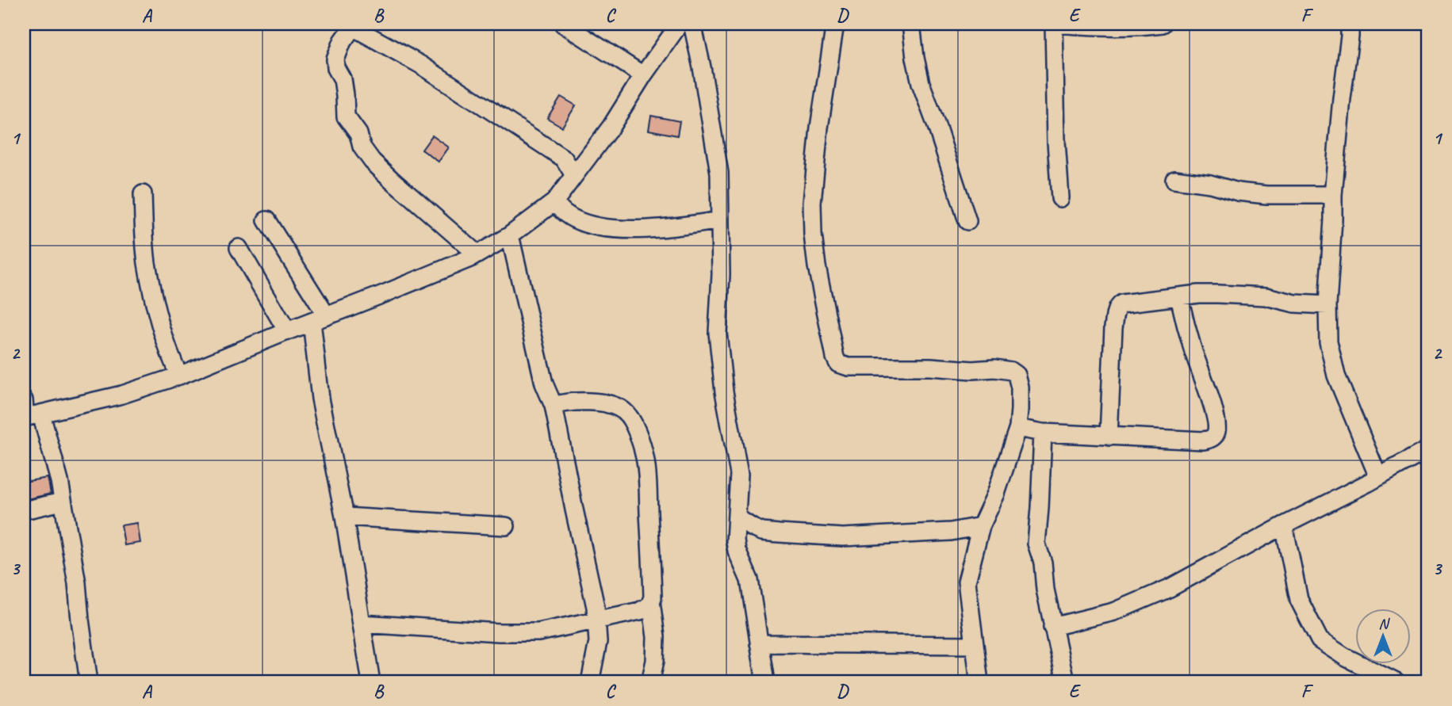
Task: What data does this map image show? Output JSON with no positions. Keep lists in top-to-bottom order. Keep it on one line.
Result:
{"north":"top","grid":{"columns":["A","B","C","D","E","F"],"rows":["1","2","3"]}}
